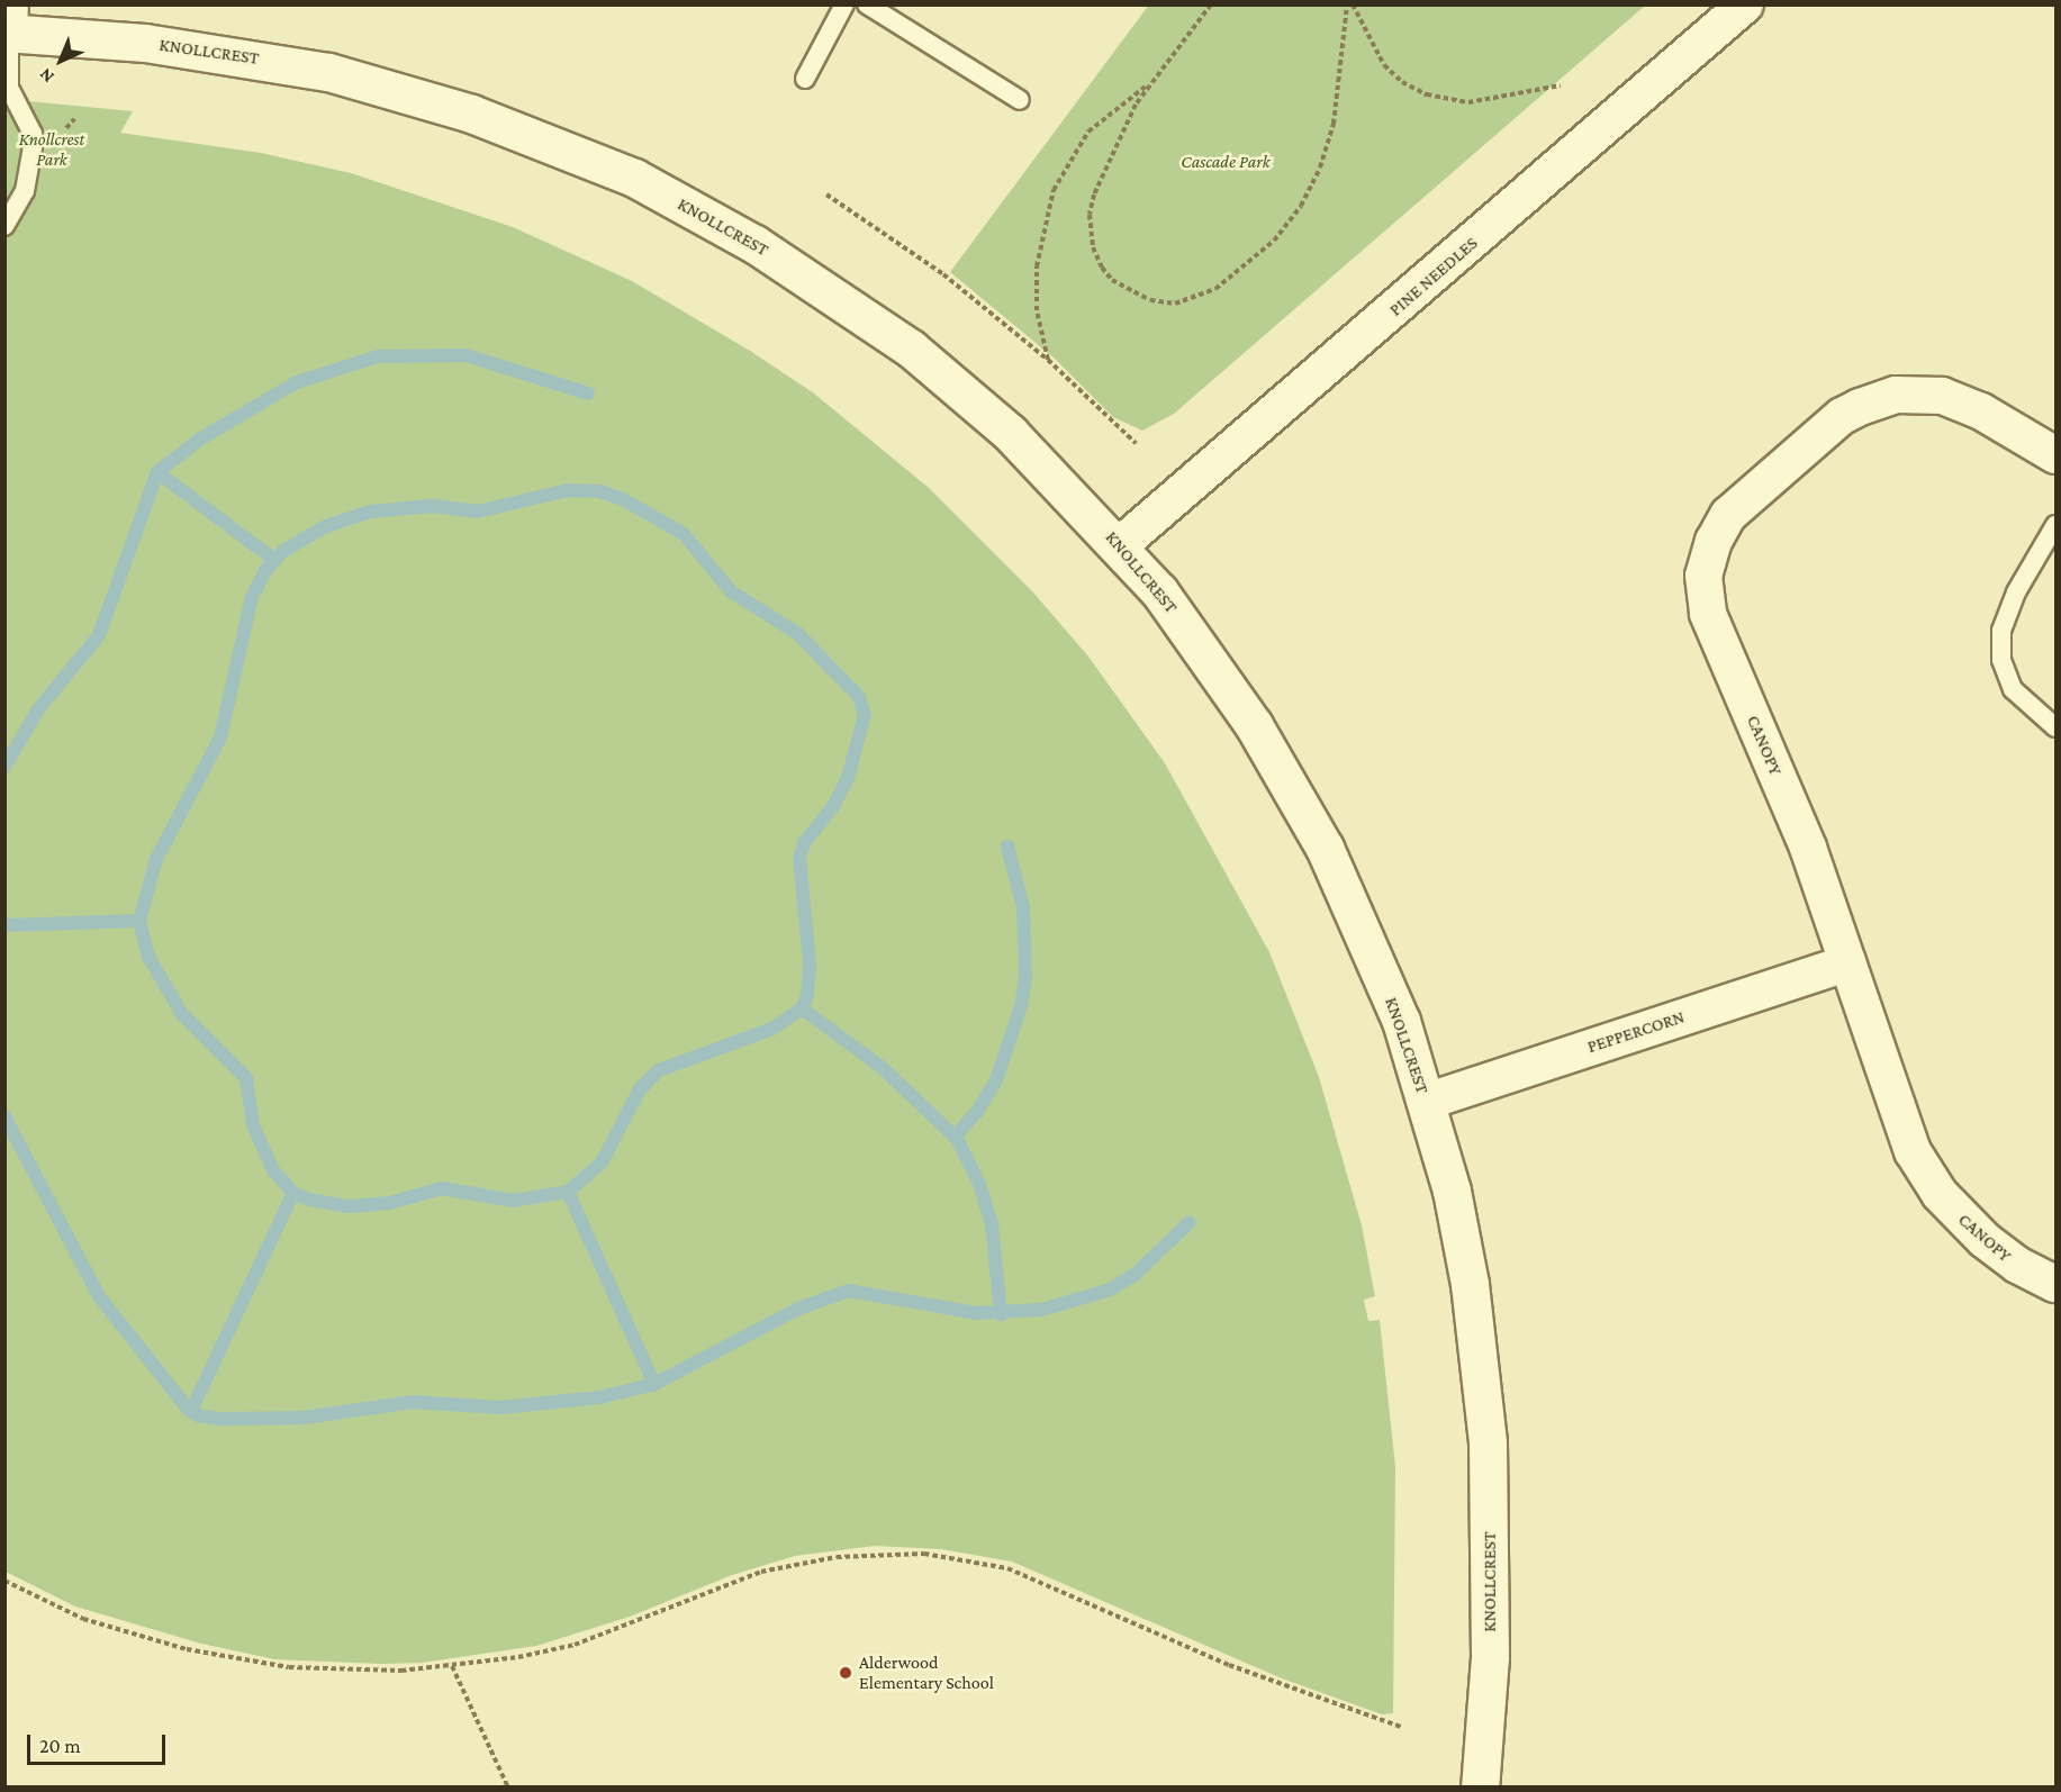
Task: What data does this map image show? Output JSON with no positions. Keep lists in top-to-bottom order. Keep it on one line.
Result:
{"streets":{"street":["KNOLLCREST","PINE NEEDLES","CANOPY","PEPPERCORN"]},"crossings":[["KNOLLCREST","PINE NEEDLES"],["KNOLLCREST","PEPPERCORN"],["CANOPY","PEPPERCORN"]],"parks":["Knollcrest Park","Cascade Park"],"places":["Alderwood Elementary School"],"scale_bar":"20 m","north":"bottom left"}
